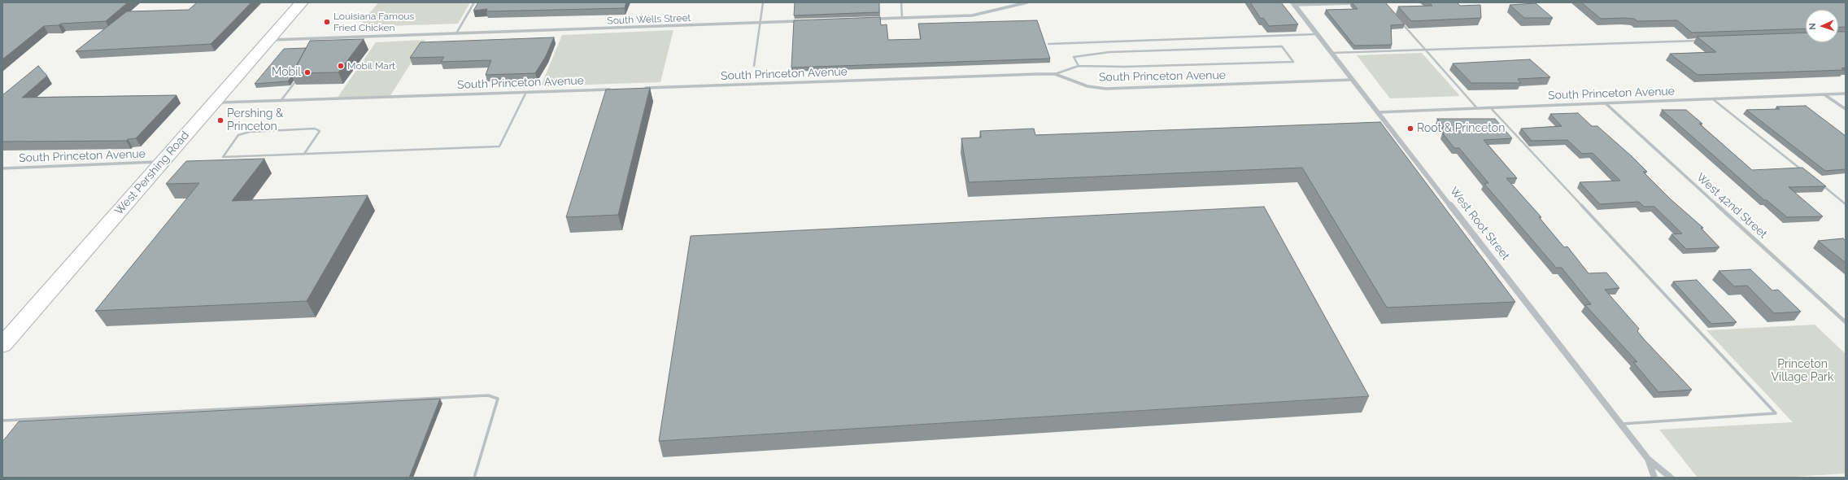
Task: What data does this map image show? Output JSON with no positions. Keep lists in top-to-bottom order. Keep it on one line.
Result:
{"streets":{"main road":["West Pershing Road"],"street":["South Wells Street","South Princeton Avenue","West 42nd Street","West Root Street"]},"crossings":[["South Wells Street","West Pershing Road"],["South Princeton Avenue","West Pershing Road"],["South Princeton Avenue","West 42nd Street"],["South Princeton Avenue","West Root Street"]],"parks":["Princeton Village Park"],"places":["Louisiana Famous Fried Chicken","Mobil Mart","Mobil","Pershing & Princeton","Root & Princeton"],"north":"left"}
